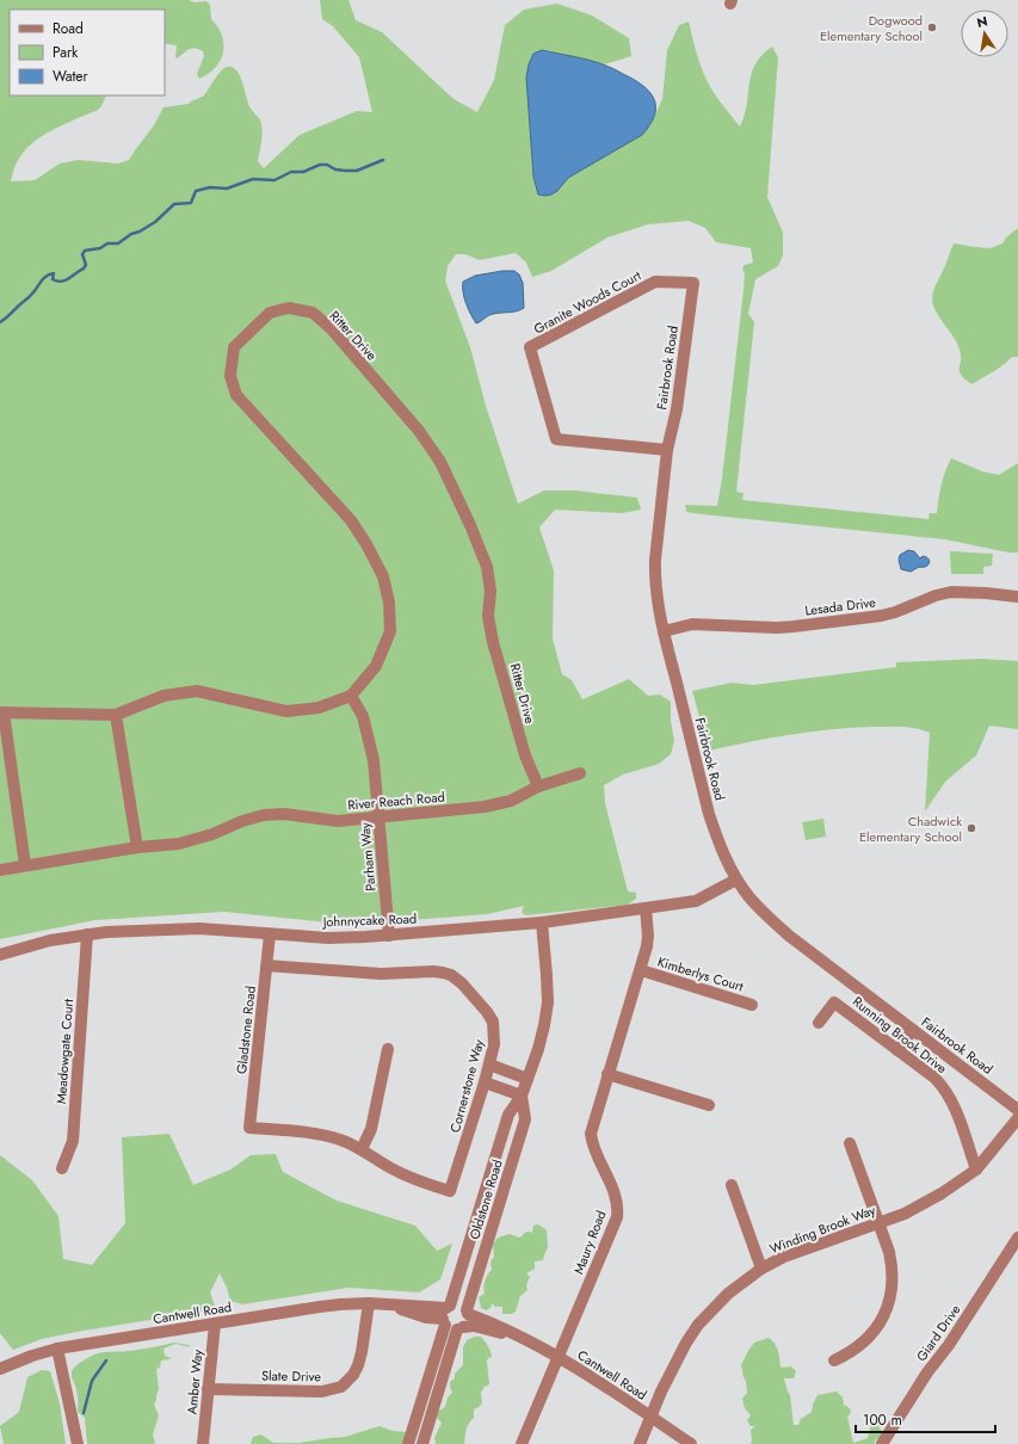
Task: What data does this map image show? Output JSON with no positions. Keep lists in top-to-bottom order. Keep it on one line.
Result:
{"streets":{"street":["Granite Woods Court","Ritter Drive","Fairbrook Road","Lesada Drive","River Reach Road","Parham Way","Johnnycake Road","Kimberlys Court","Gladstone Road","Running Brook Drive","Meadowgate Court","Cornerstone Way","Oldstone Road","Winding Brook Way","Maury Road","Cantwell Road","Giard Drive","Slate Drive","Amber Way"]},"crossings":[["Granite Woods Court","Fairbrook Road"],["Ritter Drive","River Reach Road"],["Ritter Drive","Parham Way"],["Fairbrook Road","Lesada Drive"],["Fairbrook Road","Johnnycake Road"],["River Reach Road","Parham Way"],["Parham Way","Johnnycake Road"],["Johnnycake Road","Gladstone Road"],["Johnnycake Road","Meadowgate Court"],["Johnnycake Road","Oldstone Road"],["Johnnycake Road","Maury Road"],["Kimberlys Court","Maury Road"],["Gladstone Road","Cornerstone Way"],["Running Brook Drive","Winding Brook Way"],["Oldstone Road","Cantwell Road"],["Winding Brook Way","Cantwell Road"],["Maury Road","Cantwell Road"],["Cantwell Road","Slate Drive"],["Cantwell Road","Amber Way"],["Slate Drive","Amber Way"]],"places":["Dogwood Elementary School","Chadwick Elementary School"],"legend":["Road","Park","Water"],"scale_bar":"100 m","north":"top"}
